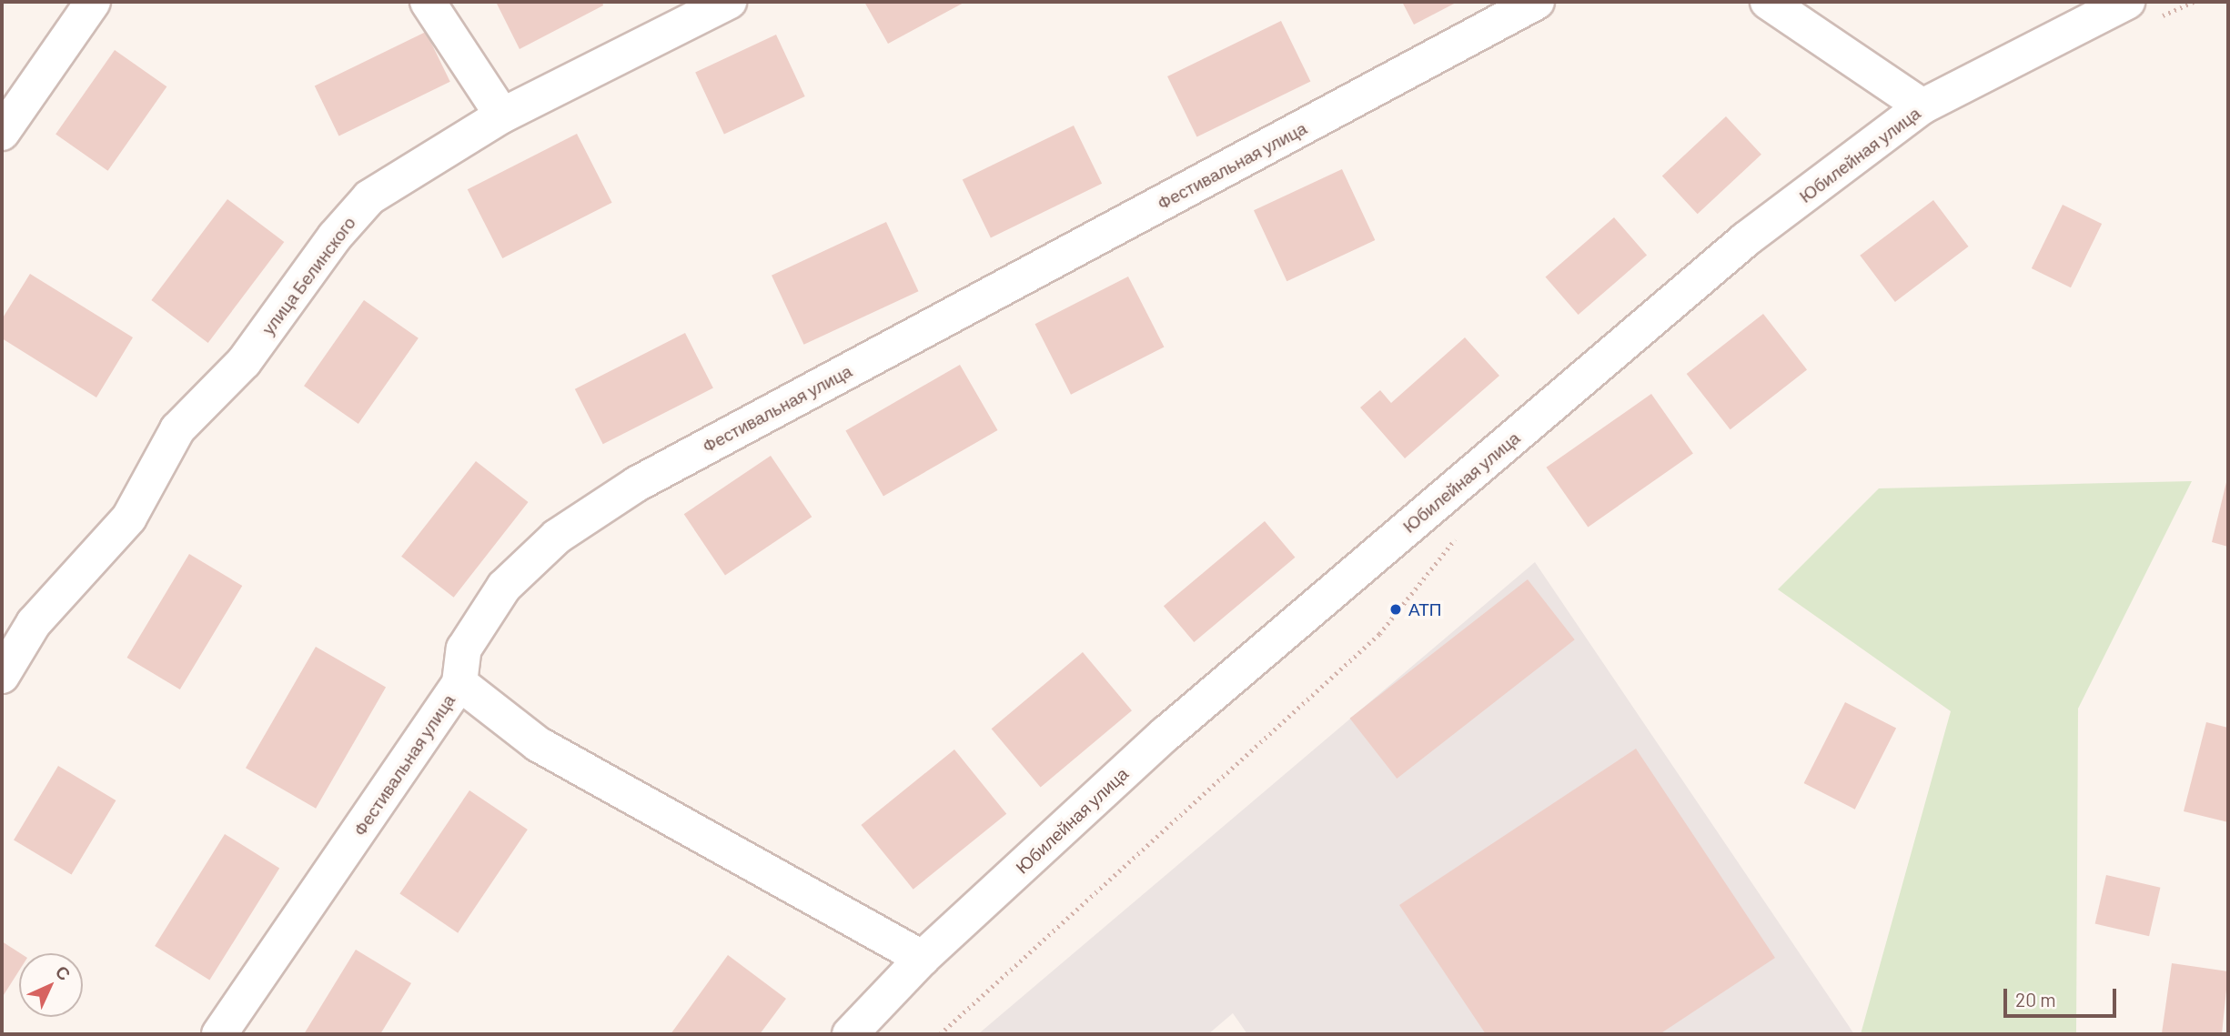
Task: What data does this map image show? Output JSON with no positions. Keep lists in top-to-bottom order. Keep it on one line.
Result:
{"streets":{"street":["Юбилейная улица","Фестивальная улица","улица Белинского"]},"places":["АТП"],"scale_bar":"20 m","north":"top right"}
